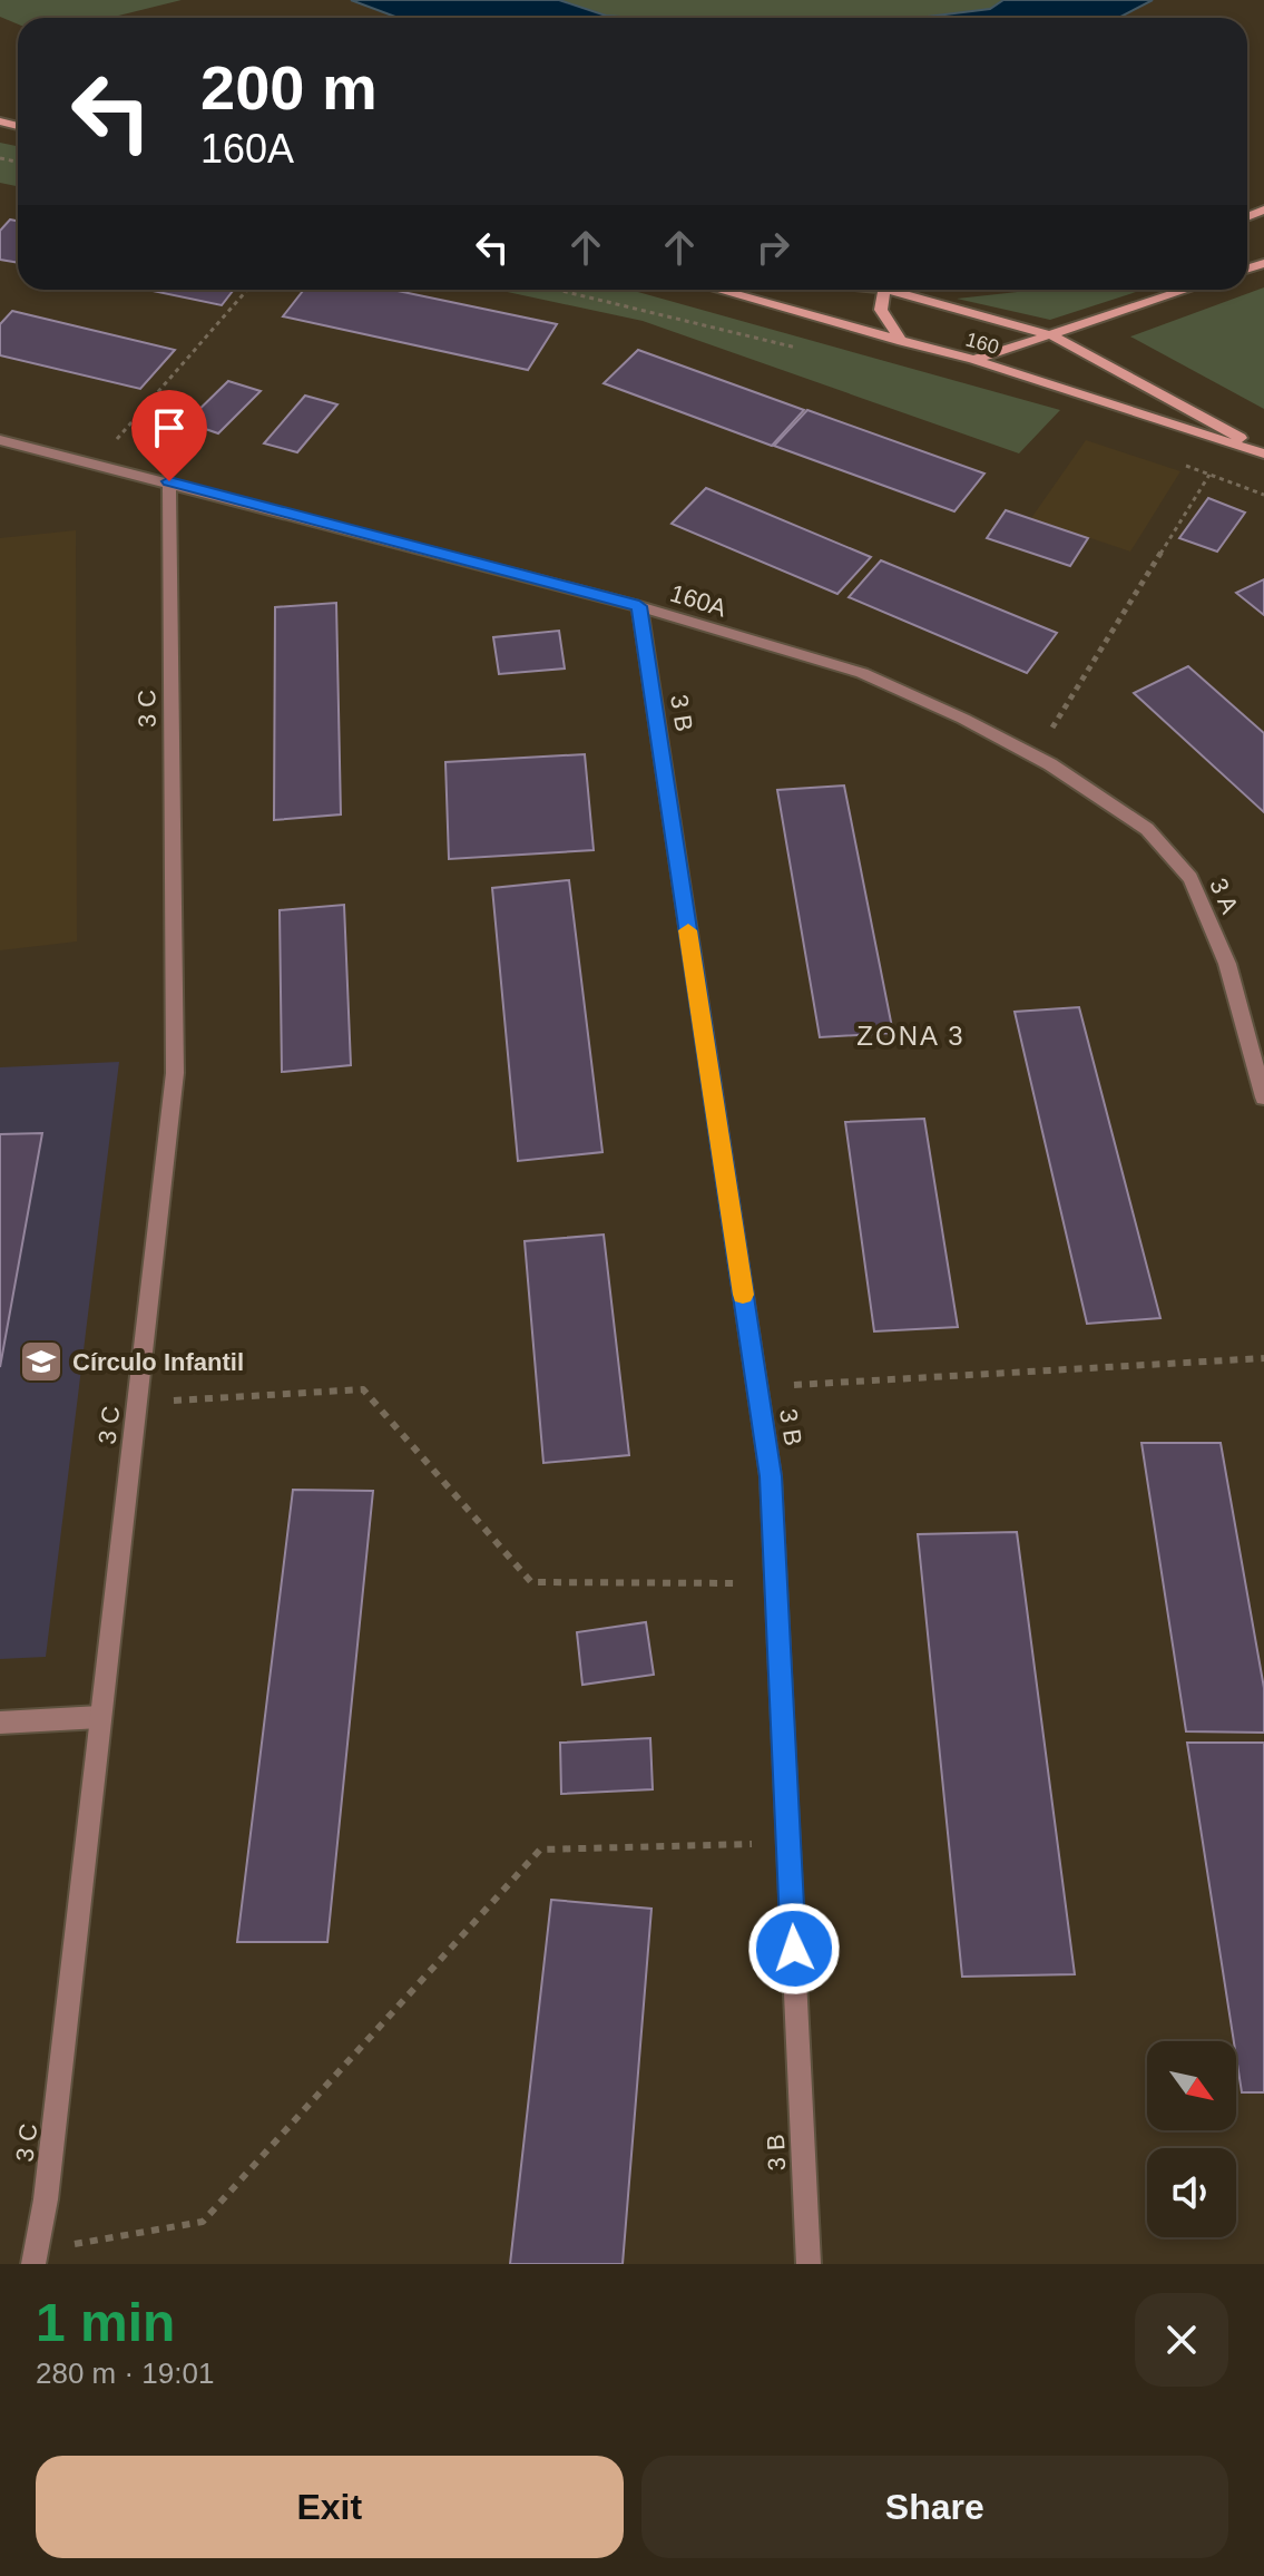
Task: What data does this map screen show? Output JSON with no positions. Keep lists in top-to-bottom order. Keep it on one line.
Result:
{"streets":{"main road":["160"],"street":["160A","3 C","3 B","3 A"]},"crossings":[["160A","3 C"],["160A","3 B"],["160A","3 A"]],"districts":["ZONA 3"],"places":{"school or university":["Círculo Infantil"]},"north":"bottom right","page":{"turn":["200 m","160A"],"heading":["1 min","280 m · 19:01"],"buttons":["Exit","Share"]}}
